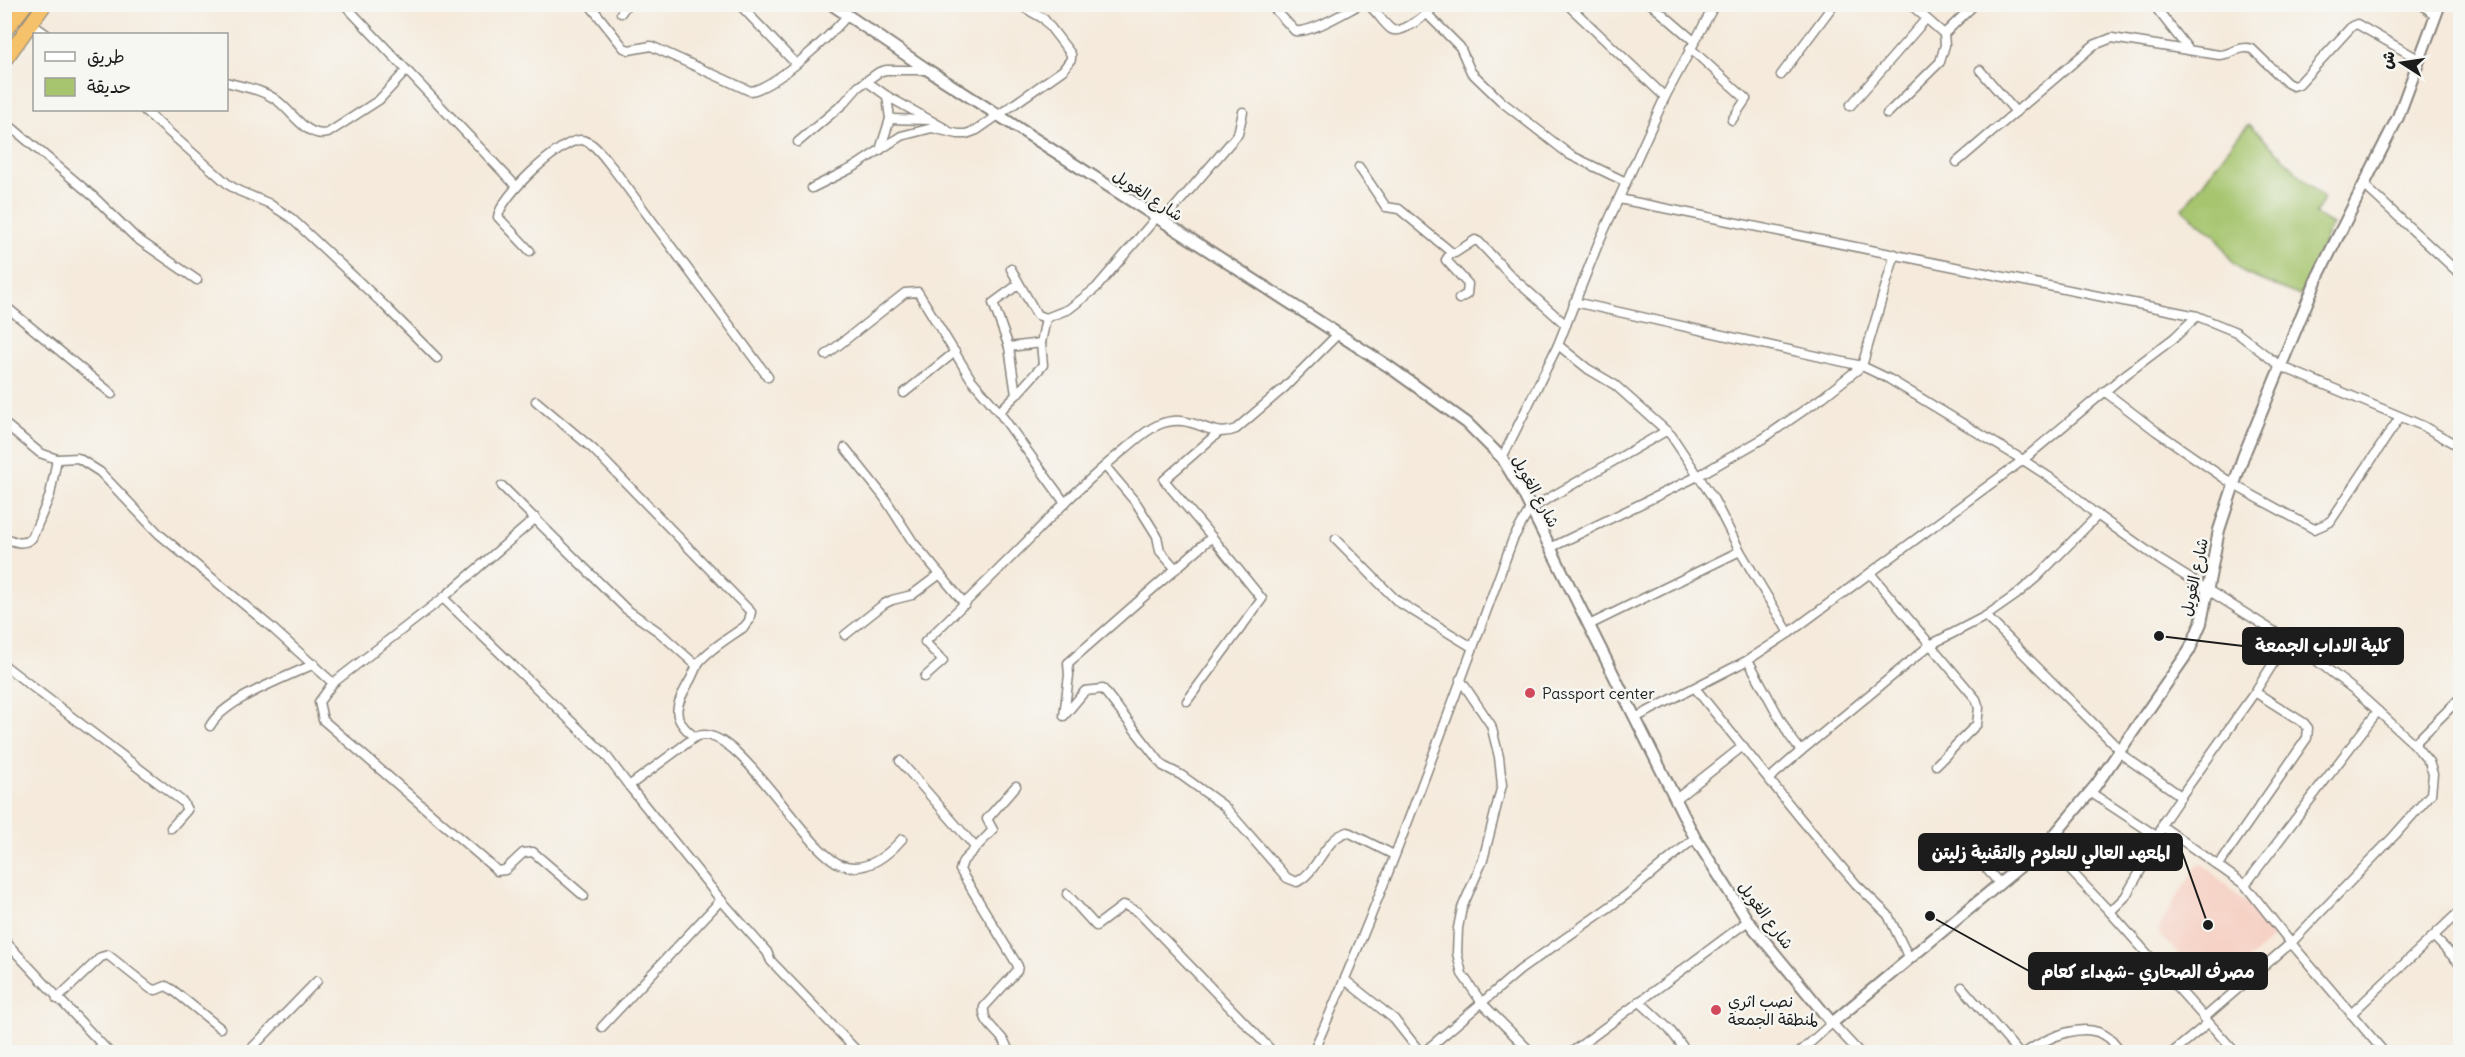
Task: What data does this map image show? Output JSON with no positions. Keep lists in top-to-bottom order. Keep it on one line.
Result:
{"streets":{"street":["شارع الغويل"]},"places":["كلية اﻻداب الجمعة","Passport center","مصرف الصحاري -شهداء كعام","المعهد العالي للعلوم والتقنية زليتن","نصب اثري لمنطقة الجمعة"],"legend":["طريق","حديقة"],"north":"left"}
